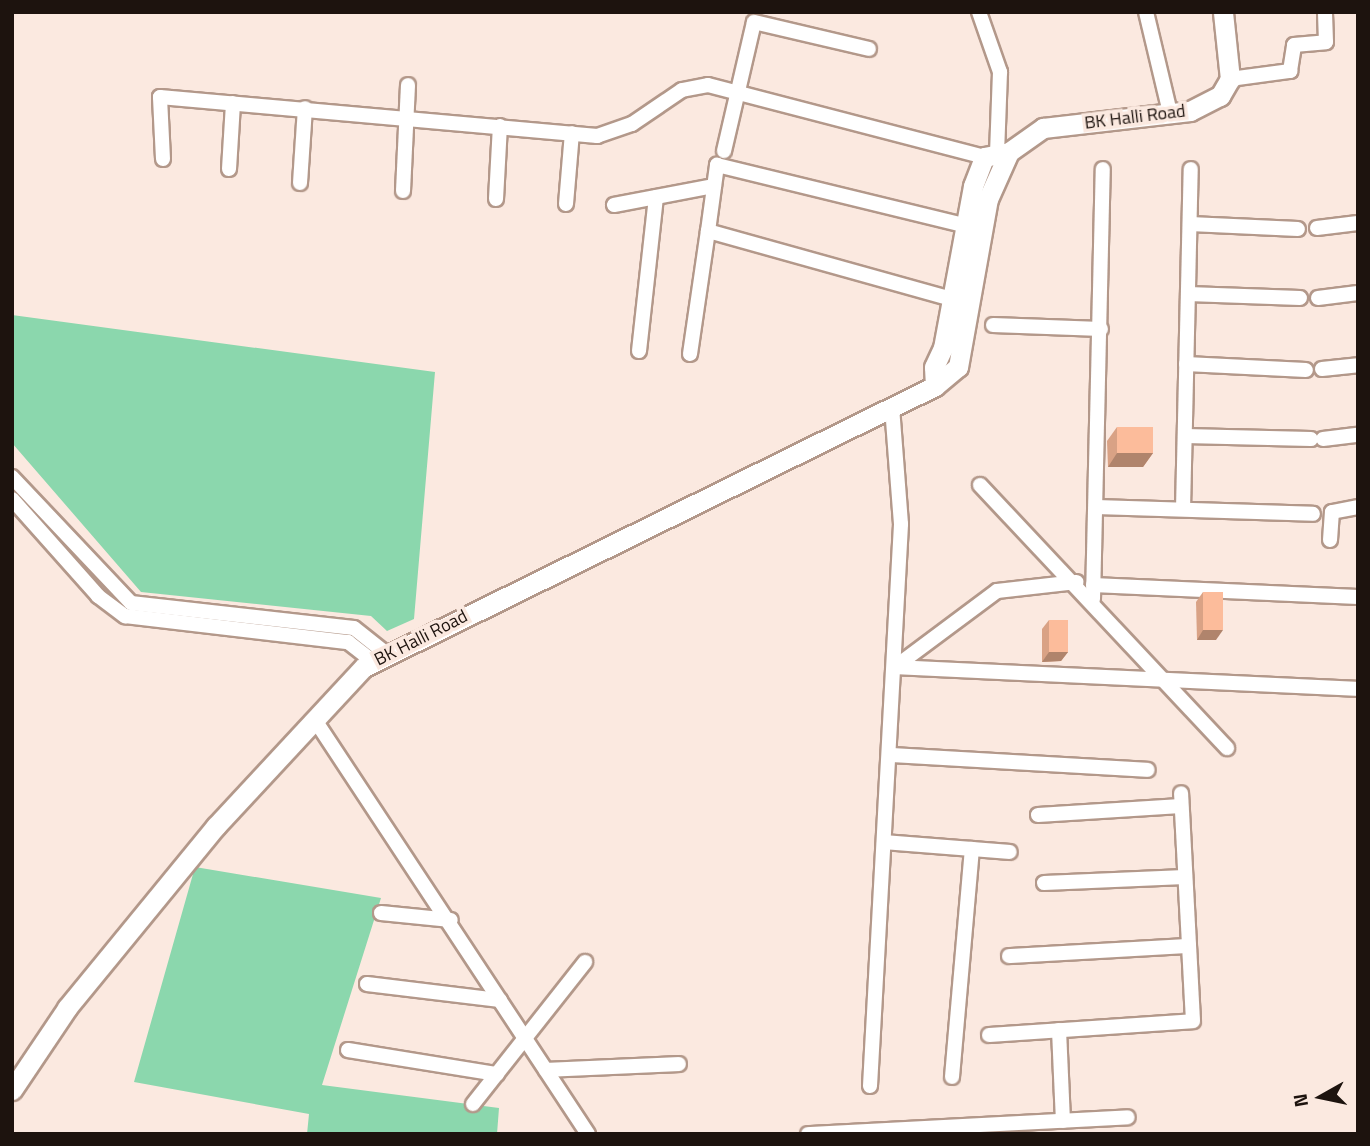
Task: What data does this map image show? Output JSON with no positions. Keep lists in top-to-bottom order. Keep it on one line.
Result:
{"streets":{"main road":["BK Halli Road"]},"north":"left"}
